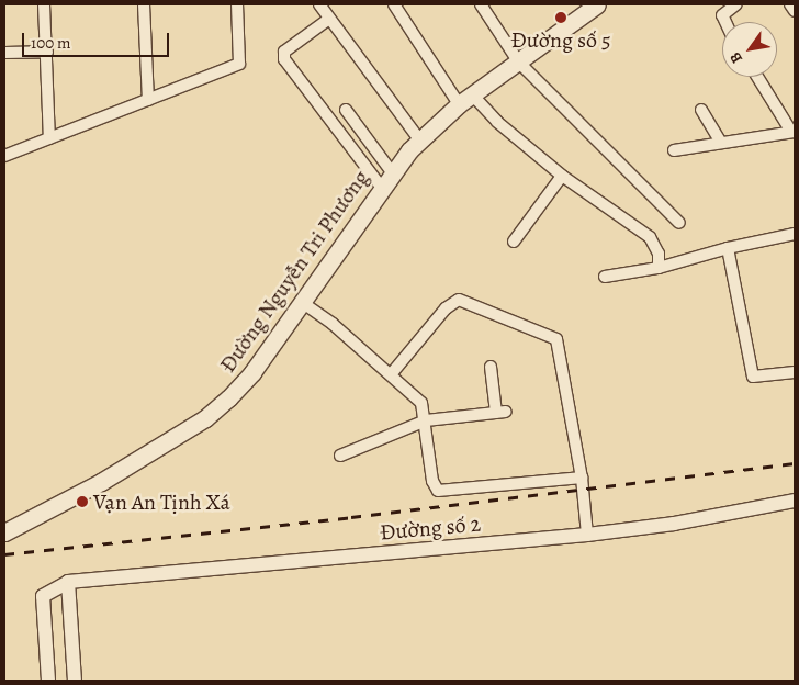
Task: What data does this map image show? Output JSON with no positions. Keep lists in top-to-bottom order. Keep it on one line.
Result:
{"streets":{"main road":["Đường Nguyễn Tri Phương"],"street":["Đường số 2"]},"places":["Đường số 5","Vạn An Tịnh Xá"],"scale_bar":"100 m","north":"bottom left"}
